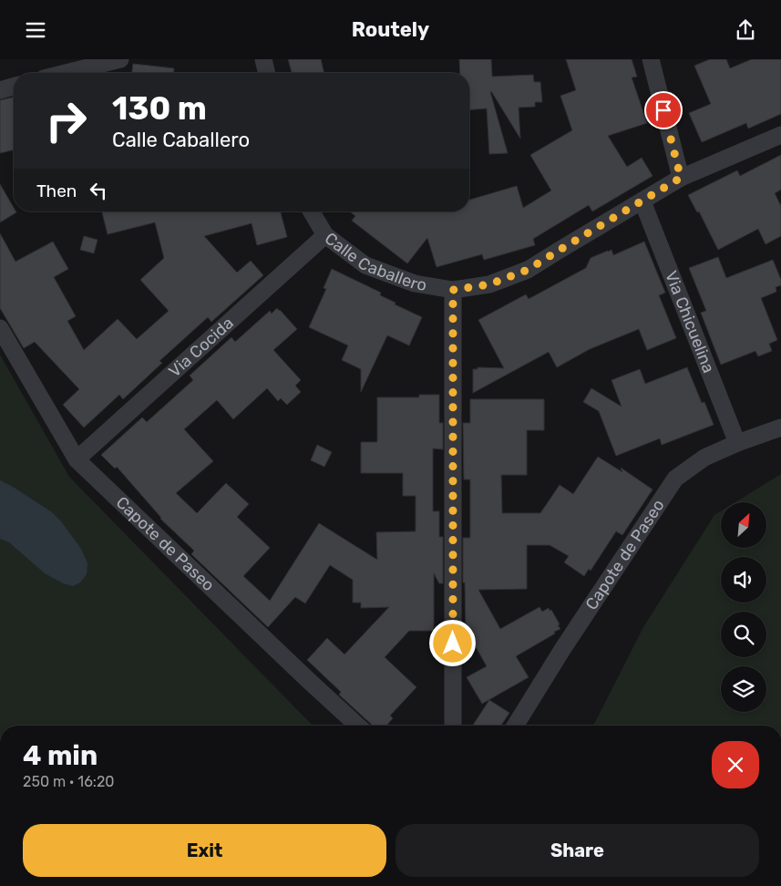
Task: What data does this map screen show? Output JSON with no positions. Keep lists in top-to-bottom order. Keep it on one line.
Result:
{"streets":{"street":["Calle Caballero","Via Chicuelina","Via Cocida","Capote de Paseo"]},"crossings":[["Calle Caballero","Via Chicuelina"],["Calle Caballero","Via Cocida"],["Via Chicuelina","Capote de Paseo"],["Via Cocida","Capote de Paseo"]],"north":"top right","page":{"header":"Routely","turn":["130 m","Calle Caballero"],"then":"Then","heading":["4 min","250 m · 16:20"],"buttons":["Exit","Share"]}}
